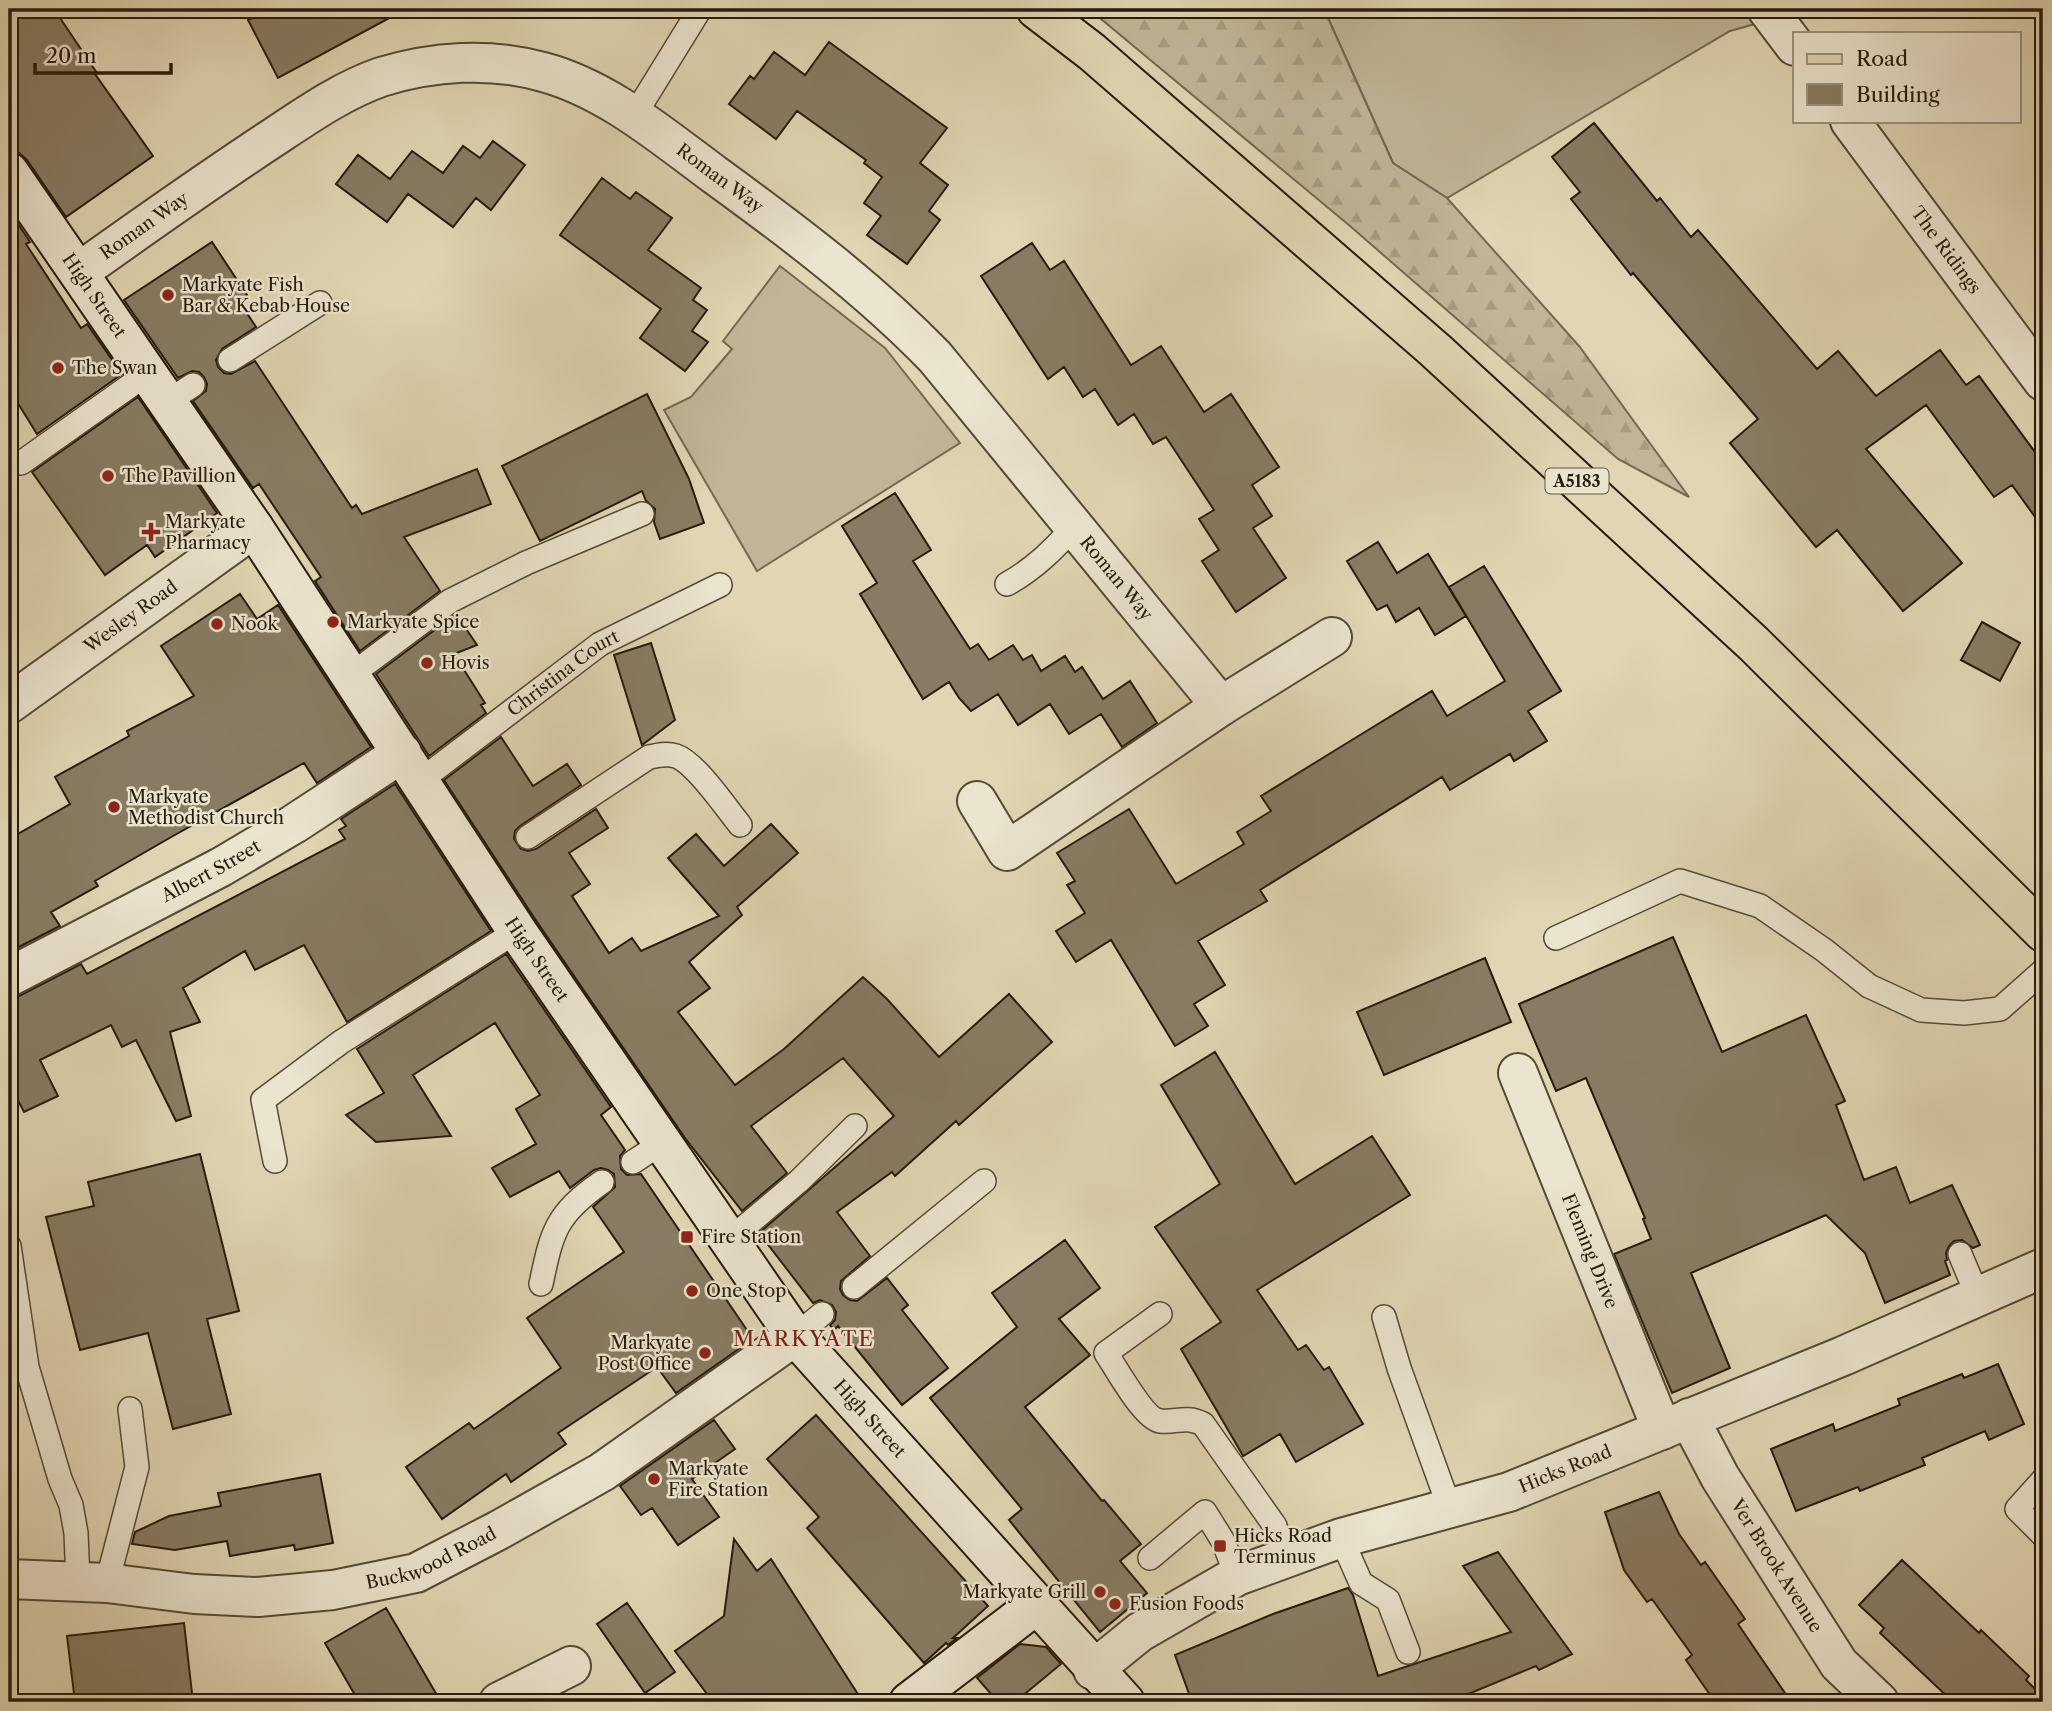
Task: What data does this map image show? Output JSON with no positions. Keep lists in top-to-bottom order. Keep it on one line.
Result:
{"streets":{"main road":["A5183"],"street":["Roman Way","The Ridings","High Street","Wesley Road","Albert Street","Fleming Drive","Hicks Road","Buckwood Road","Ver Brook Avenue"],"lane":["Christina Court"]},"crossings":[["Roman Way","High Street"],["High Street","Wesley Road"],["High Street","Christina Court"],["High Street","Albert Street"],["High Street","Hicks Road"],["High Street","Buckwood Road"],["Christina Court","Albert Street"],["Fleming Drive","Hicks Road"],["Fleming Drive","Ver Brook Avenue"],["Hicks Road","Ver Brook Avenue"]],"districts":["MARKYATE"],"places":{"other":["Markyate Fish Bar & Kebab House","The Swan","The Pavillion","Markyate Spice","Nook","Hovis","Markyate Methodist Church","One Stop","Markyate Post Office","Markyate Fire Station","Markyate Grill","Fusion Foods"],"health":["Markyate Pharmacy"],"transit":["Fire Station","Hicks Road Terminus"]},"legend":["Road","Building"],"scale_bar":"20 m"}
